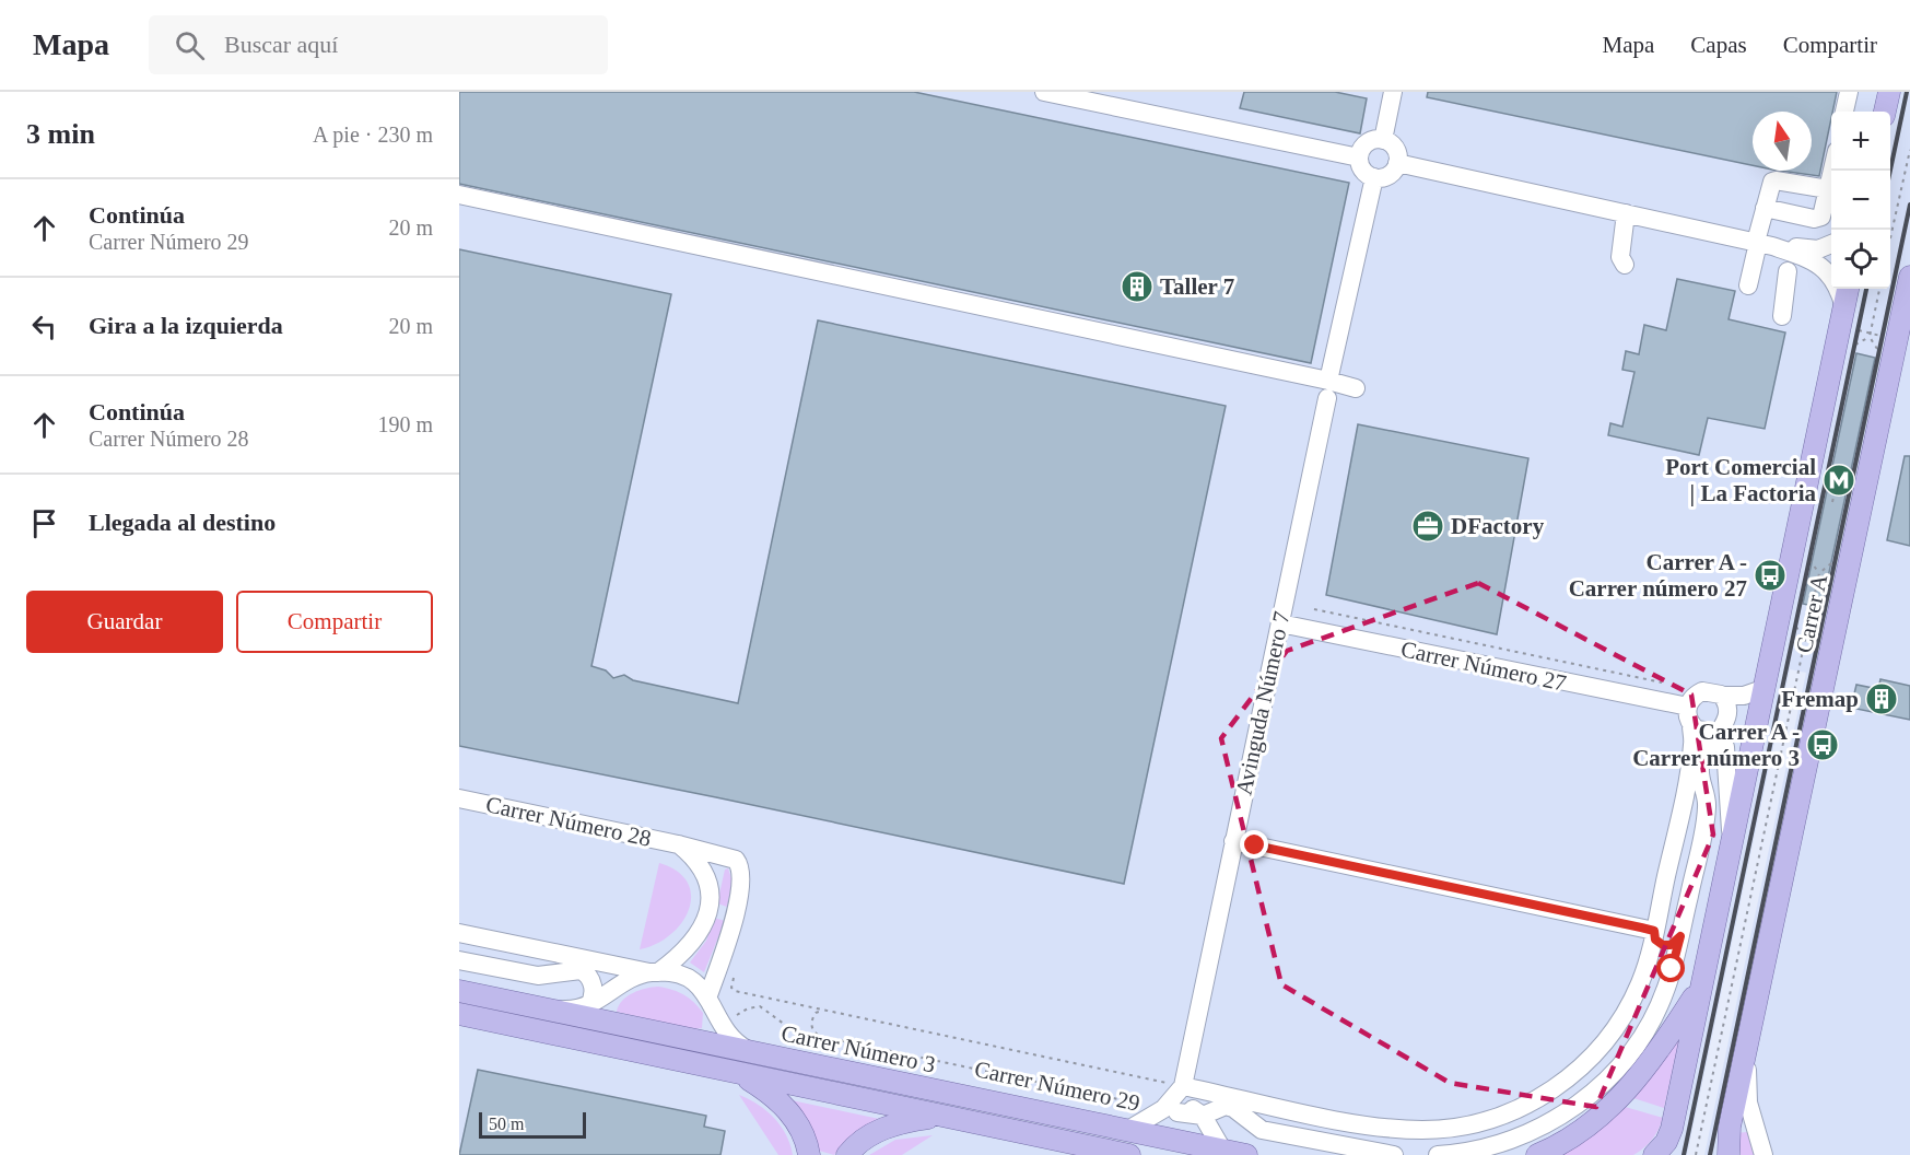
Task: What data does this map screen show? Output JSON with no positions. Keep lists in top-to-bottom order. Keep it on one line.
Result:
{"streets":{"main road":["Carrer A","Carrer Número 3"],"street":["Carrer Número 27","Avinguda Número 7","Carrer Número 28"],"path":["Carrer Número 29"]},"crossings":[["Carrer Número 27","Avinguda Número 7"],["Avinguda Número 7","Carrer Número 3"],["Avinguda Número 7","Carrer Número 29"]],"places":{"building":["Taller 7","Fremap"],"metro station":["Port Comercial | La Factoria"],"office":["DFactory"],"bus stop":["Carrer A - Carrer número 27","Carrer A - Carrer número 3"]},"scale_bar":"50 m","north":"top","page":{"header":"Mapa","search":"Buscar aquí","nav":["Mapa","Capas","Compartir"],"heading":["3 min","A pie · 230 m"],"map_buttons":["+","−"],"list":[["Continúa","Carrer Número 29","20 m"],["Gira a la izquierda","20 m"],["Continúa","Carrer Número 28","190 m"],"Llegada al destino"],"buttons":["Guardar","Compartir"],"scale":"50 m"}}
